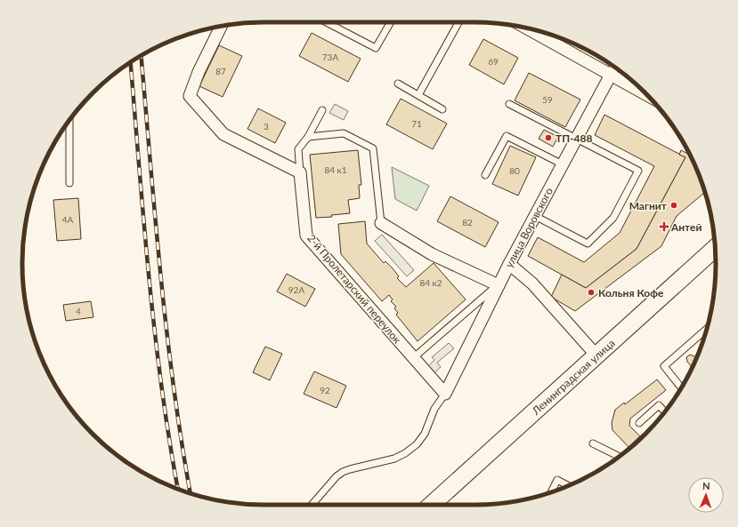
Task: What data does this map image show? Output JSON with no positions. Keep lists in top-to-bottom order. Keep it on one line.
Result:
{"streets":{"main road":["Ленинградская улица"],"street":["улица Воровского","2-й Пролетарский переулок"]},"crossings":[["улица Воровского","2-й Пролетарский переулок"]],"places":{"other":["ТП-488","Магнит","Кольня Кофе"],"health":["Антей"]},"house_numbers":["73А","69","87","59","71","3","84 к1","80","4А","82","84 к2","92А","4","92"],"north":"top"}
